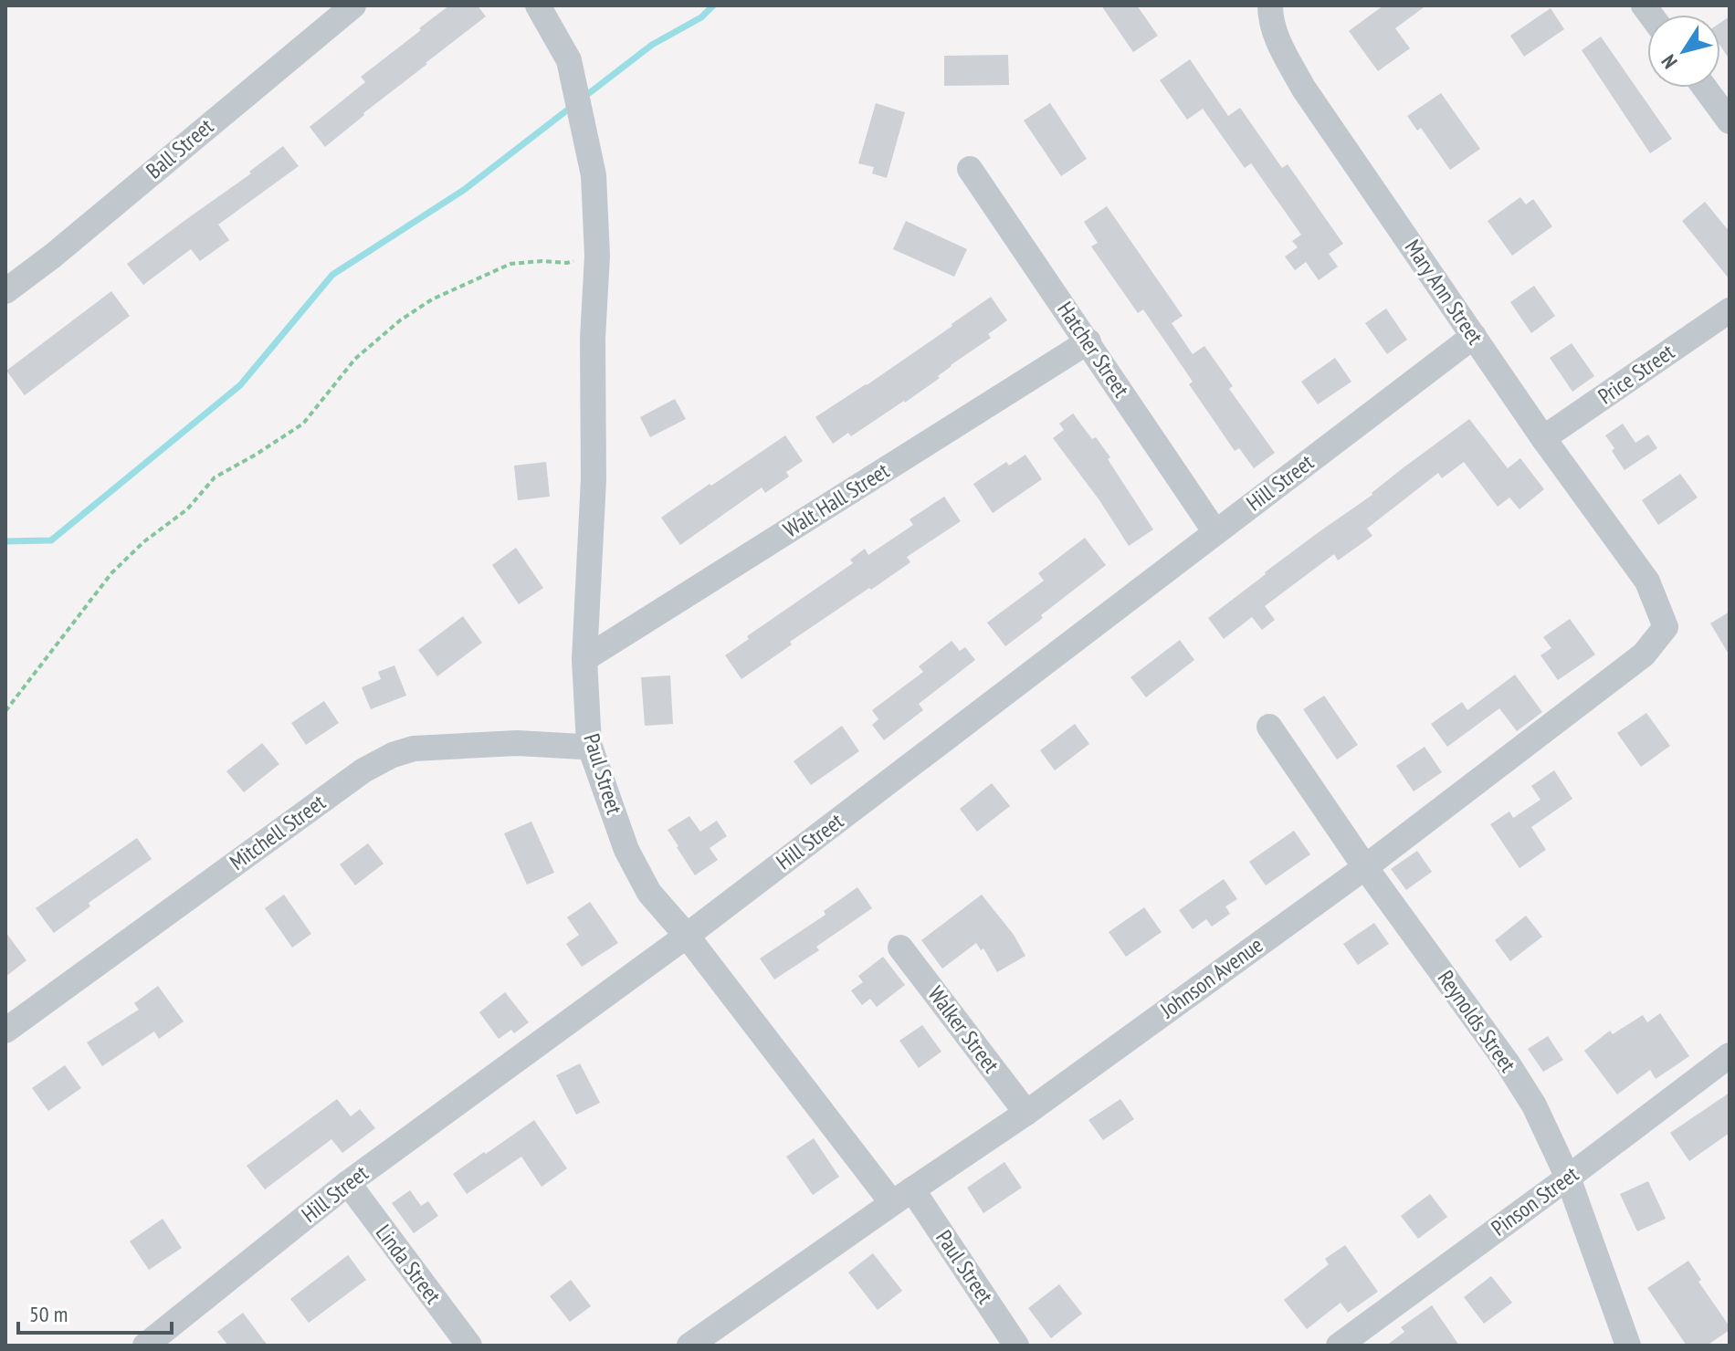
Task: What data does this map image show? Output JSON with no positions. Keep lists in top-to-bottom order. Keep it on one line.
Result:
{"streets":{"street":["Ball Street","Mary Ann Street","Hatcher Street","Price Street","Hill Street","Walt Hall Street","Paul Street","Mitchell Street","Johnson Avenue","Reynolds Street","Walker Street","Pinson Street","Linda Street"]},"crossings":[["Mary Ann Street","Price Street"],["Mary Ann Street","Hill Street"],["Mary Ann Street","Johnson Avenue"],["Hatcher Street","Hill Street"],["Hatcher Street","Walt Hall Street"],["Hill Street","Paul Street"],["Hill Street","Linda Street"],["Walt Hall Street","Paul Street"],["Paul Street","Mitchell Street"],["Paul Street","Johnson Avenue"],["Johnson Avenue","Reynolds Street"],["Johnson Avenue","Walker Street"],["Reynolds Street","Pinson Street"]],"scale_bar":"50 m","north":"bottom left"}
